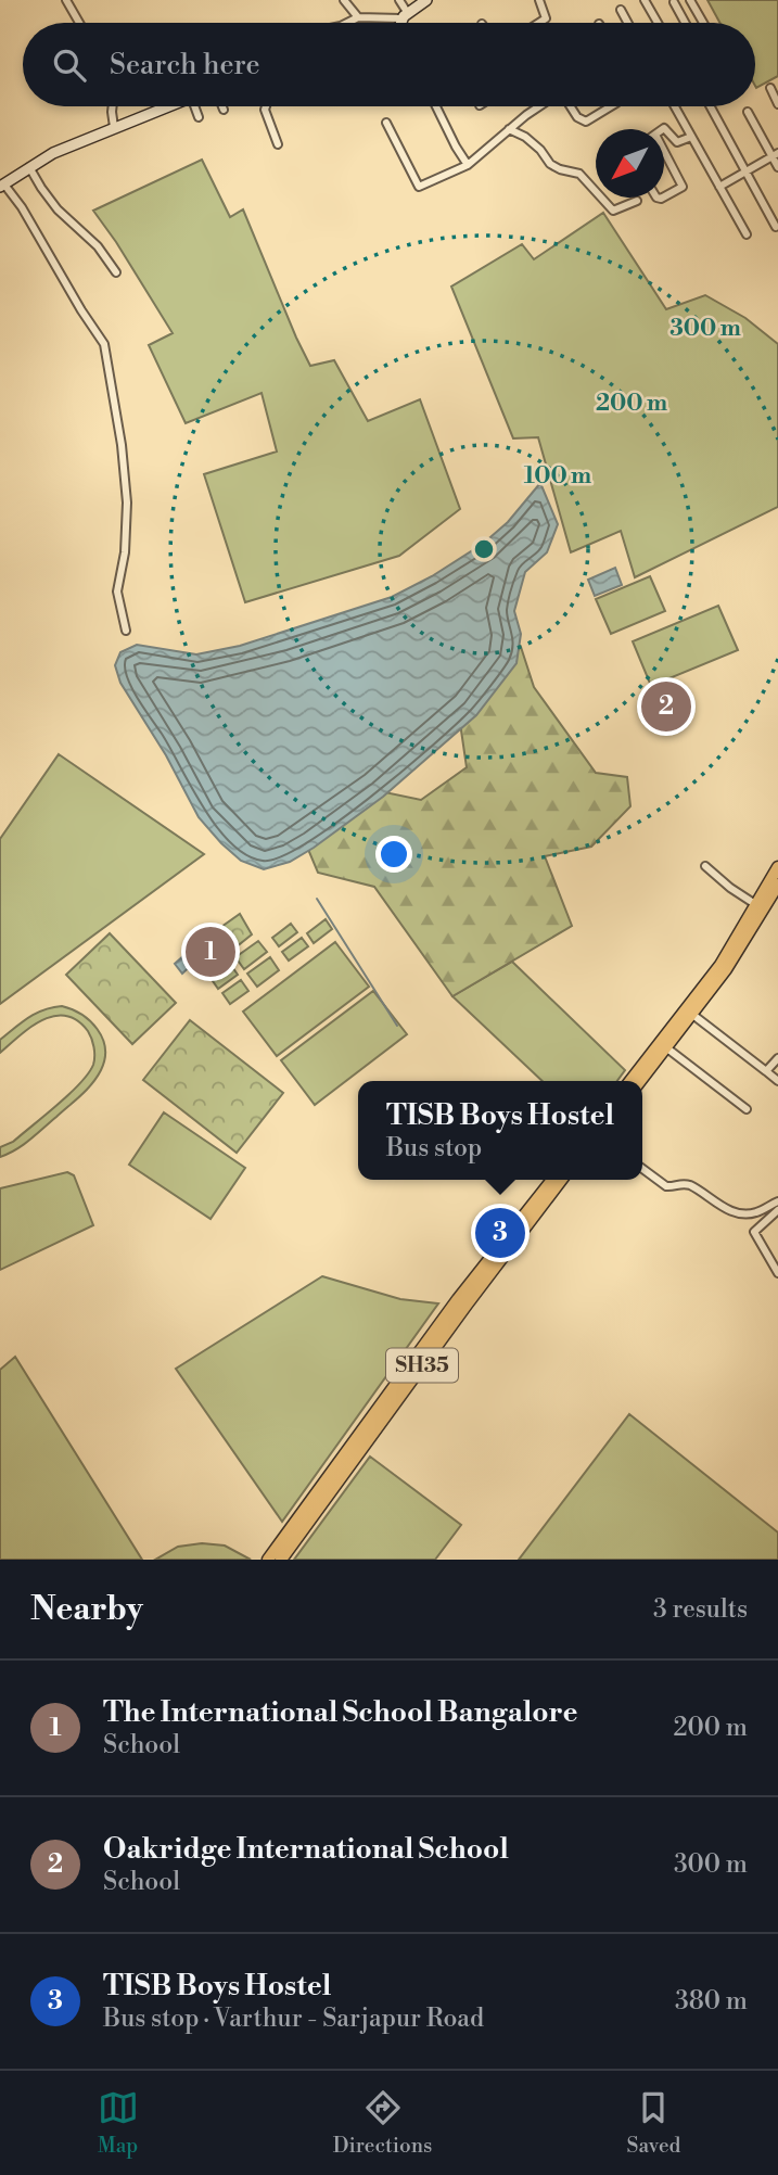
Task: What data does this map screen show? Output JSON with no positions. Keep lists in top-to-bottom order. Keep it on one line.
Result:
{"streets":{"main road":["SH35"]},"north":"bottom left","page":{"search":"Search here","pins":["2","1","3"],"popup":["TISB Boys Hostel","Bus stop"],"heading":["Nearby","3 results"],"list":[{"mark":"1","name":"The International School Bangalore","note":"School","value":"200 m"},{"mark":"2","name":"Oakridge International School","note":"School","value":"300 m"},{"mark":"3","name":"TISB Boys Hostel","note":"Bus stop · Varthur - Sarjapur Road","value":"380 m"}],"nav":["Map","Directions","Saved"]},"rings":["300 m","200 m","100 m"]}
